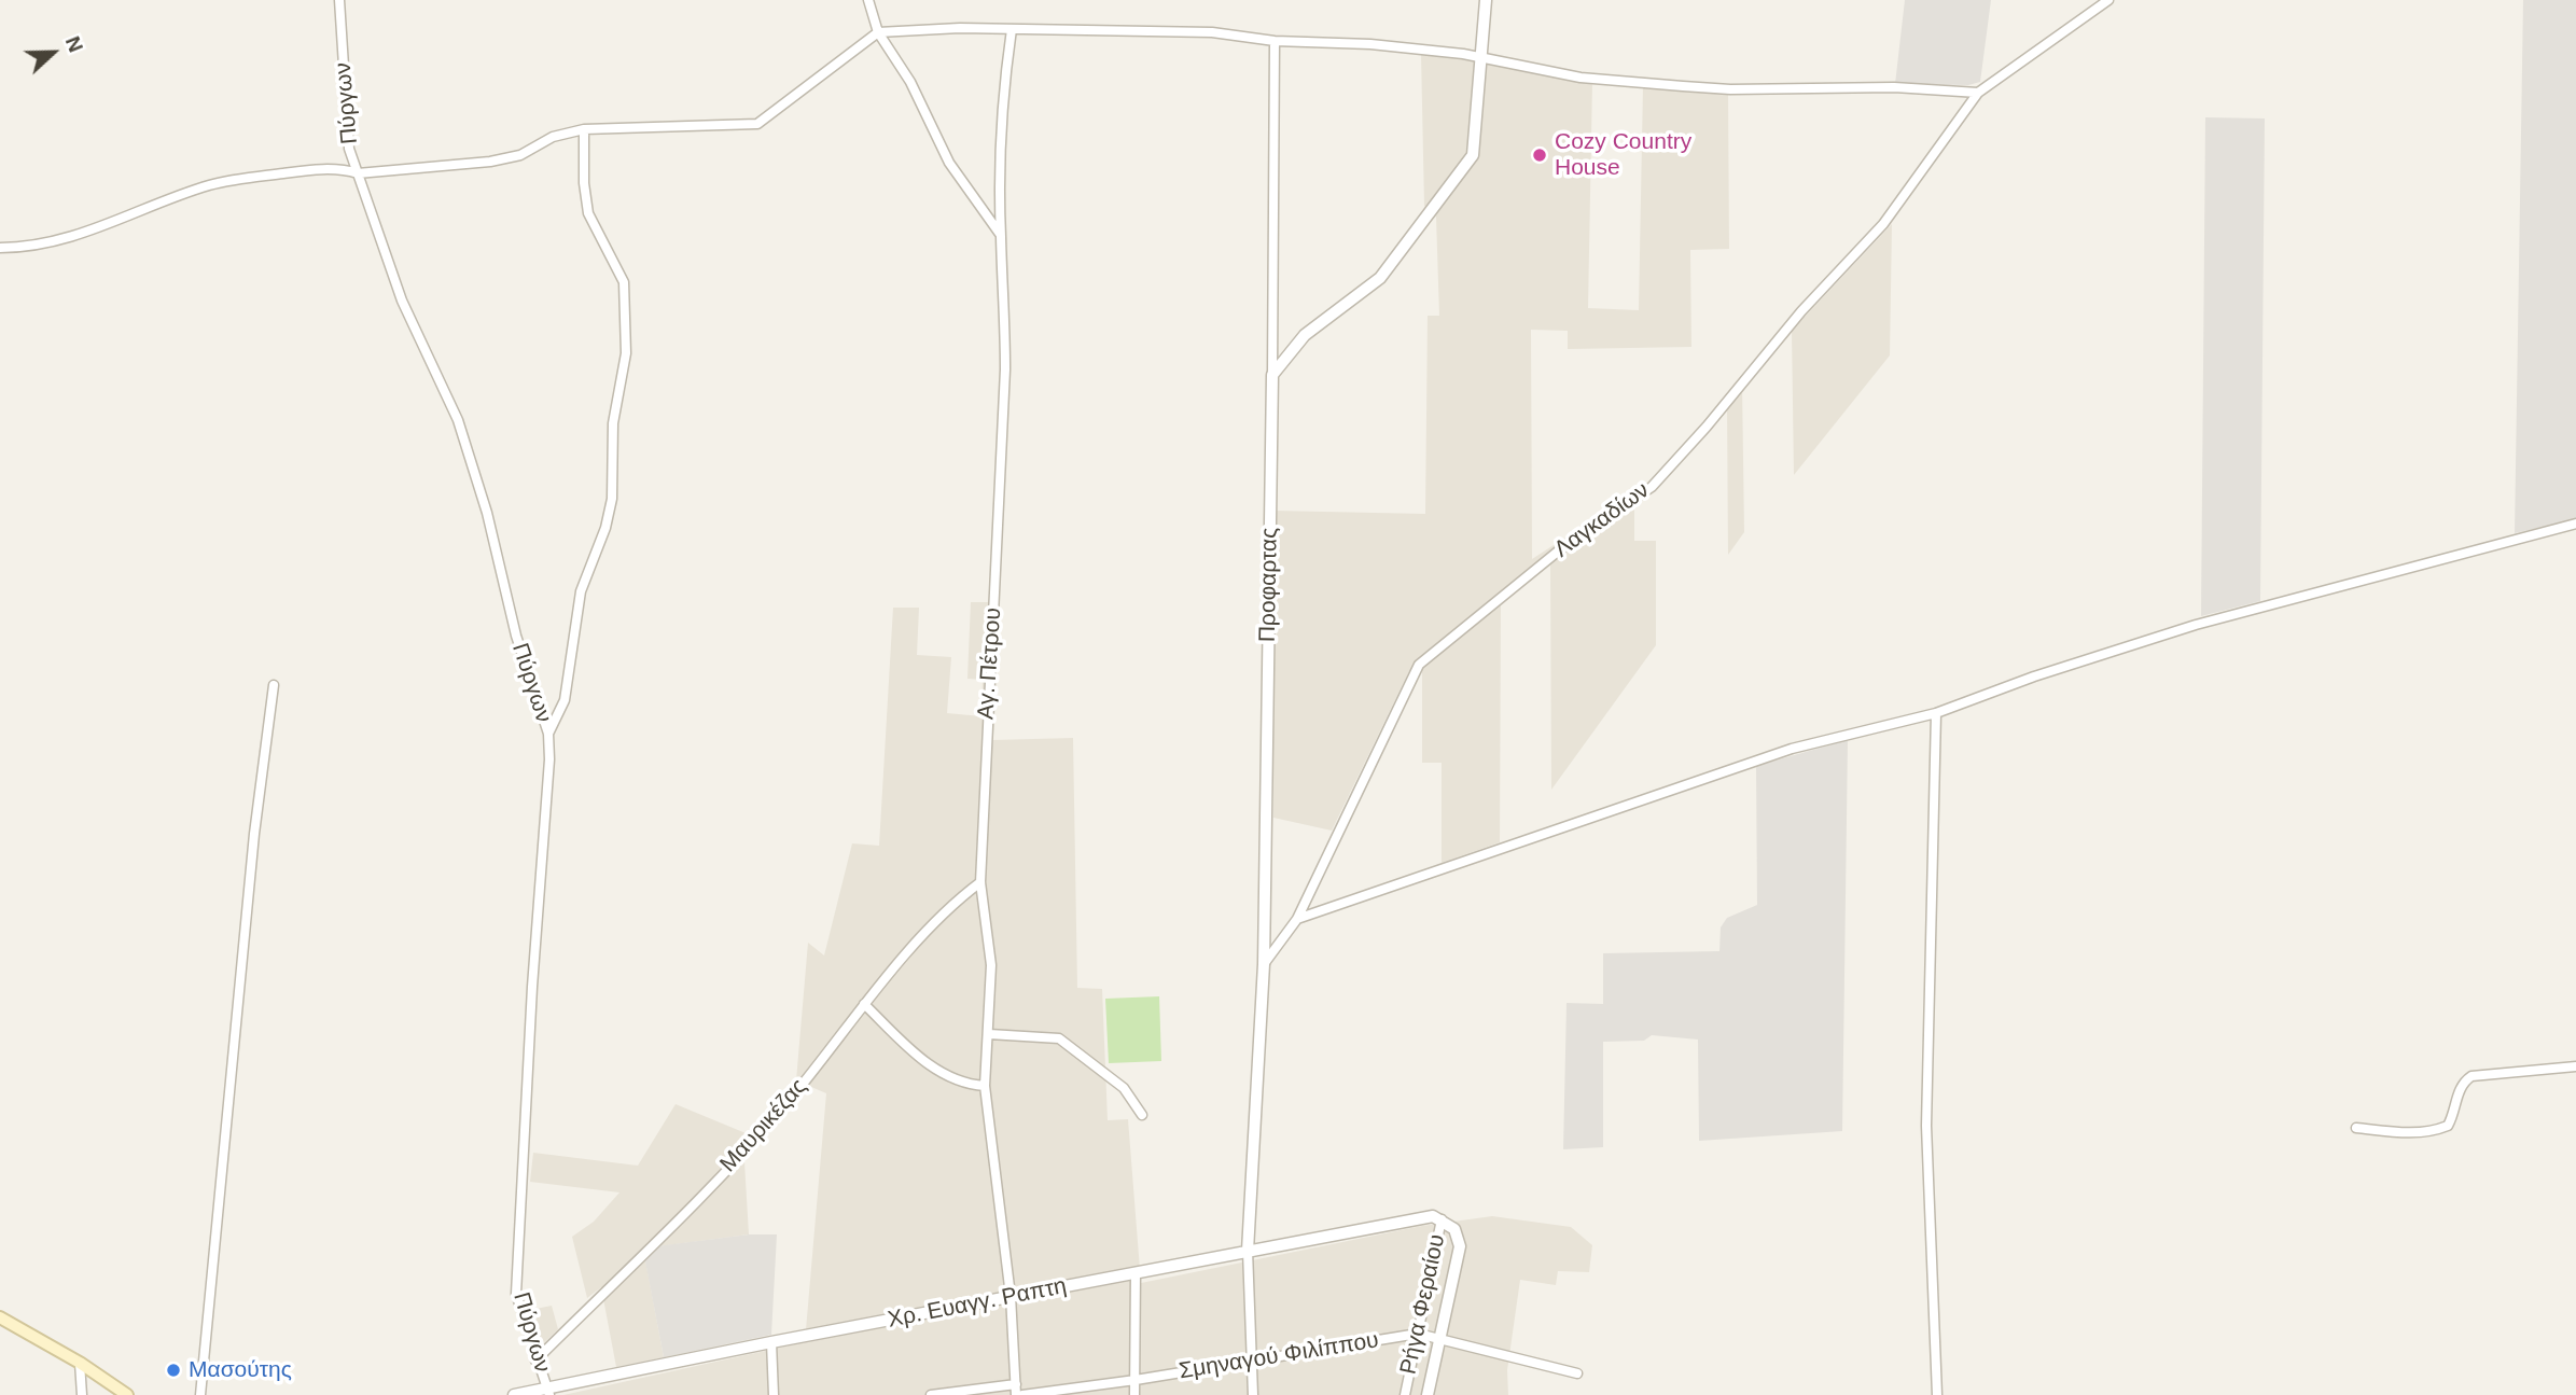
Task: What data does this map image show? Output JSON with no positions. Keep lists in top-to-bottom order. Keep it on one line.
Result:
{"streets":{"street":["Πύργων","Λαγκαδίων","Προφαρτας","Αγ. Πέτρου","Μαυρικέζας","Χρ. Ευαγγ. Ραπτη","Ρήγα Φεραίου","Σμηναγού Φιλίππου"]},"crossings":[["Πύργων","Μαυρικέζας"],["Πύργων","Χρ. Ευαγγ. Ραπτη"],["Λαγκαδίων","Προφαρτας"],["Προφαρτας","Χρ. Ευαγγ. Ραπτη"],["Αγ. Πέτρου","Μαυρικέζας"],["Αγ. Πέτρου","Χρ. Ευαγγ. Ραπτη"],["Χρ. Ευαγγ. Ραπτη","Ρήγα Φεραίου"],["Ρήγα Φεραίου","Σμηναγού Φιλίππου"]],"places":["Cozy Country House","Μασούτης"],"north":"right"}
